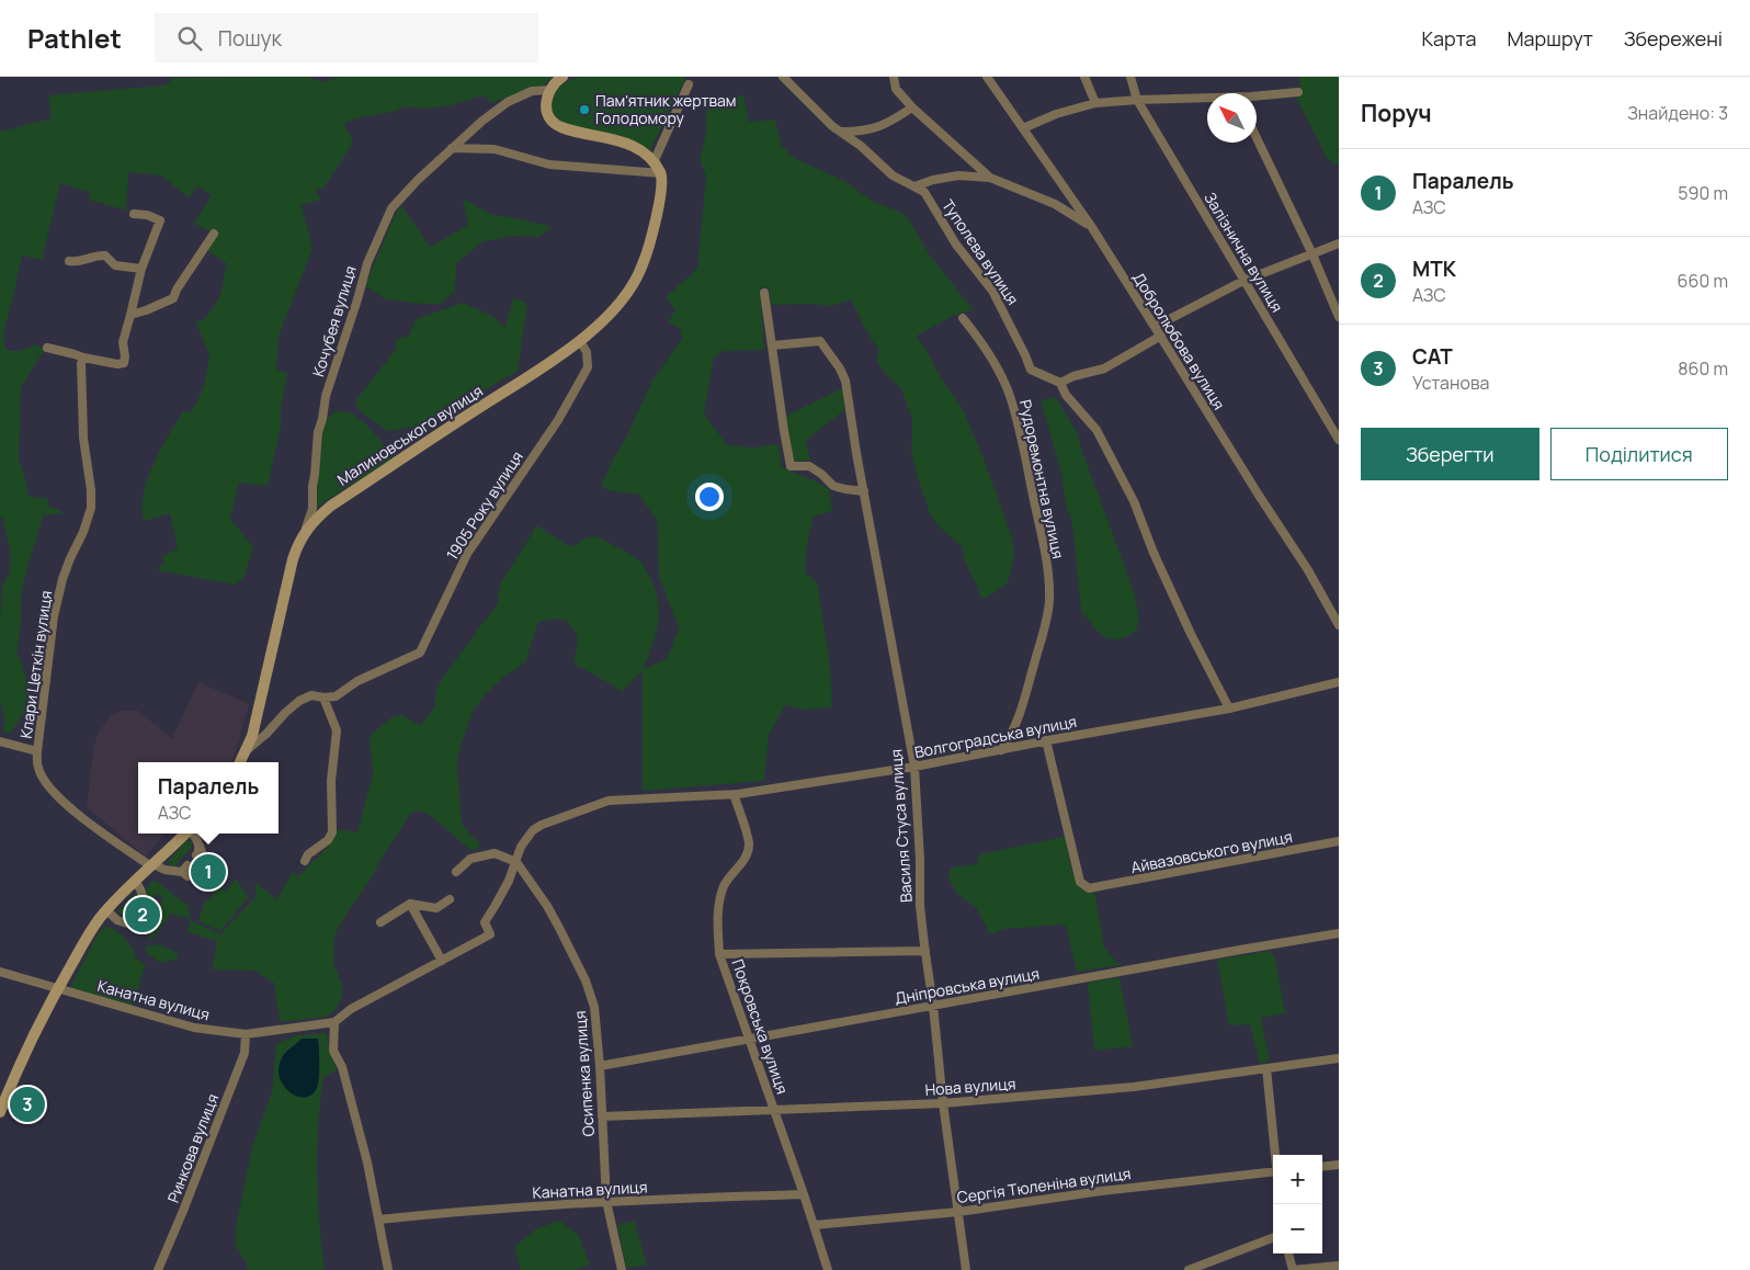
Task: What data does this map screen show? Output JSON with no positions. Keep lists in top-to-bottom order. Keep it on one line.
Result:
{"streets":{"main road":["Малиновського вулиця"],"street":["Туполєва вулиця","Залізнична вулиця","Кочубея вулиця","Добролюбова вулиця","Рудоремонтна вулиця","1905 Року вулиця","Клари Цеткін вулиця","Волгоградська вулиця","Василя Стуса вулиця","Айвазовського вулиця","Дніпровська вулиця","Канатна вулиця","Покровська вулиця","Осипенка вулиця","Нова вулиця","Ринкова вулиця","Сергія Тюленіна вулиця"]},"crossings":[["Кочубея вулиця","Малиновського вулиця"],["Малиновського вулиця","1905 Року вулиця"],["Рудоремонтна вулиця","Волгоградська вулиця"],["Волгоградська вулиця","Василя Стуса вулиця"],["Волгоградська вулиця","Айвазовського вулиця"],["Волгоградська вулиця","Канатна вулиця"],["Волгоградська вулиця","Покровська вулиця"],["Волгоградська вулиця","Осипенка вулиця"],["Василя Стуса вулиця","Дніпровська вулиця"],["Василя Стуса вулиця","Нова вулиця"],["Василя Стуса вулиця","Сергія Тюленіна вулиця"],["Дніпровська вулиця","Покровська вулиця"],["Дніпровська вулиця","Осипенка вулиця"],["Канатна вулиця","Покровська вулиця"],["Канатна вулиця","Осипенка вулиця"],["Канатна вулиця","Ринкова вулиця"],["Покровська вулиця","Нова вулиця"],["Покровська вулиця","Сергія Тюленіна вулиця"],["Осипенка вулиця","Нова вулиця"]],"places":["Пам'ятник жертвам Голодомору"],"north":"top left","page":{"header":"Pathlet","search":"Пошук","nav":["Карта","Маршрут","Збережені"],"heading":["Поруч","Знайдено: 3"],"list":[{"mark":"1","name":"Паралель","note":"АЗС","value":"590 m"},{"mark":"2","name":"МТК","note":"АЗС","value":"660 m"},{"mark":"3","name":"САТ","note":"Установа","value":"860 m"}],"buttons":["Зберегти","Поділитися"],"popup":["Паралель","АЗС"],"pins":["1","2","3"],"map_buttons":["+","−"]}}
